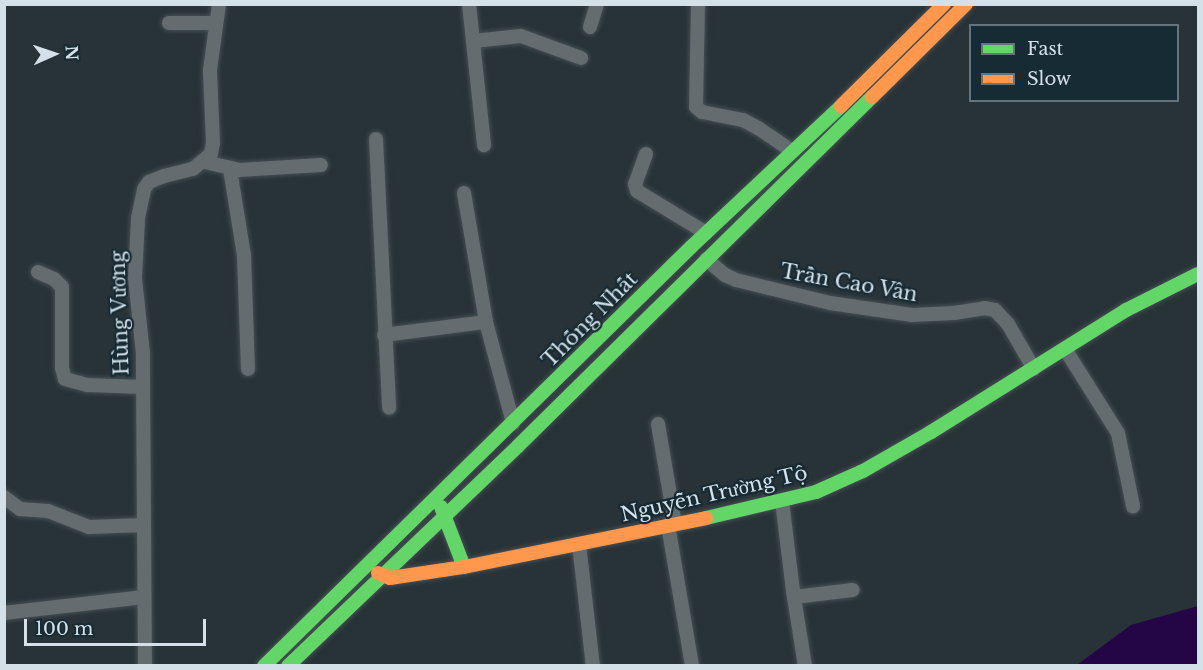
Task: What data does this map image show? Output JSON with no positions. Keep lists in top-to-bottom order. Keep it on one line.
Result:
{"streets":{"main road":["Thống Nhất","Nguyễn Trường Tộ"],"street":["Trần Cao Vân","Hùng Vương"]},"crossings":[["Trần Cao Vân","Thống Nhất"],["Trần Cao Vân","Nguyễn Trường Tộ"],["Thống Nhất","Nguyễn Trường Tộ"]],"legend":["Fast","Slow"],"scale_bar":"100 m","north":"right"}
